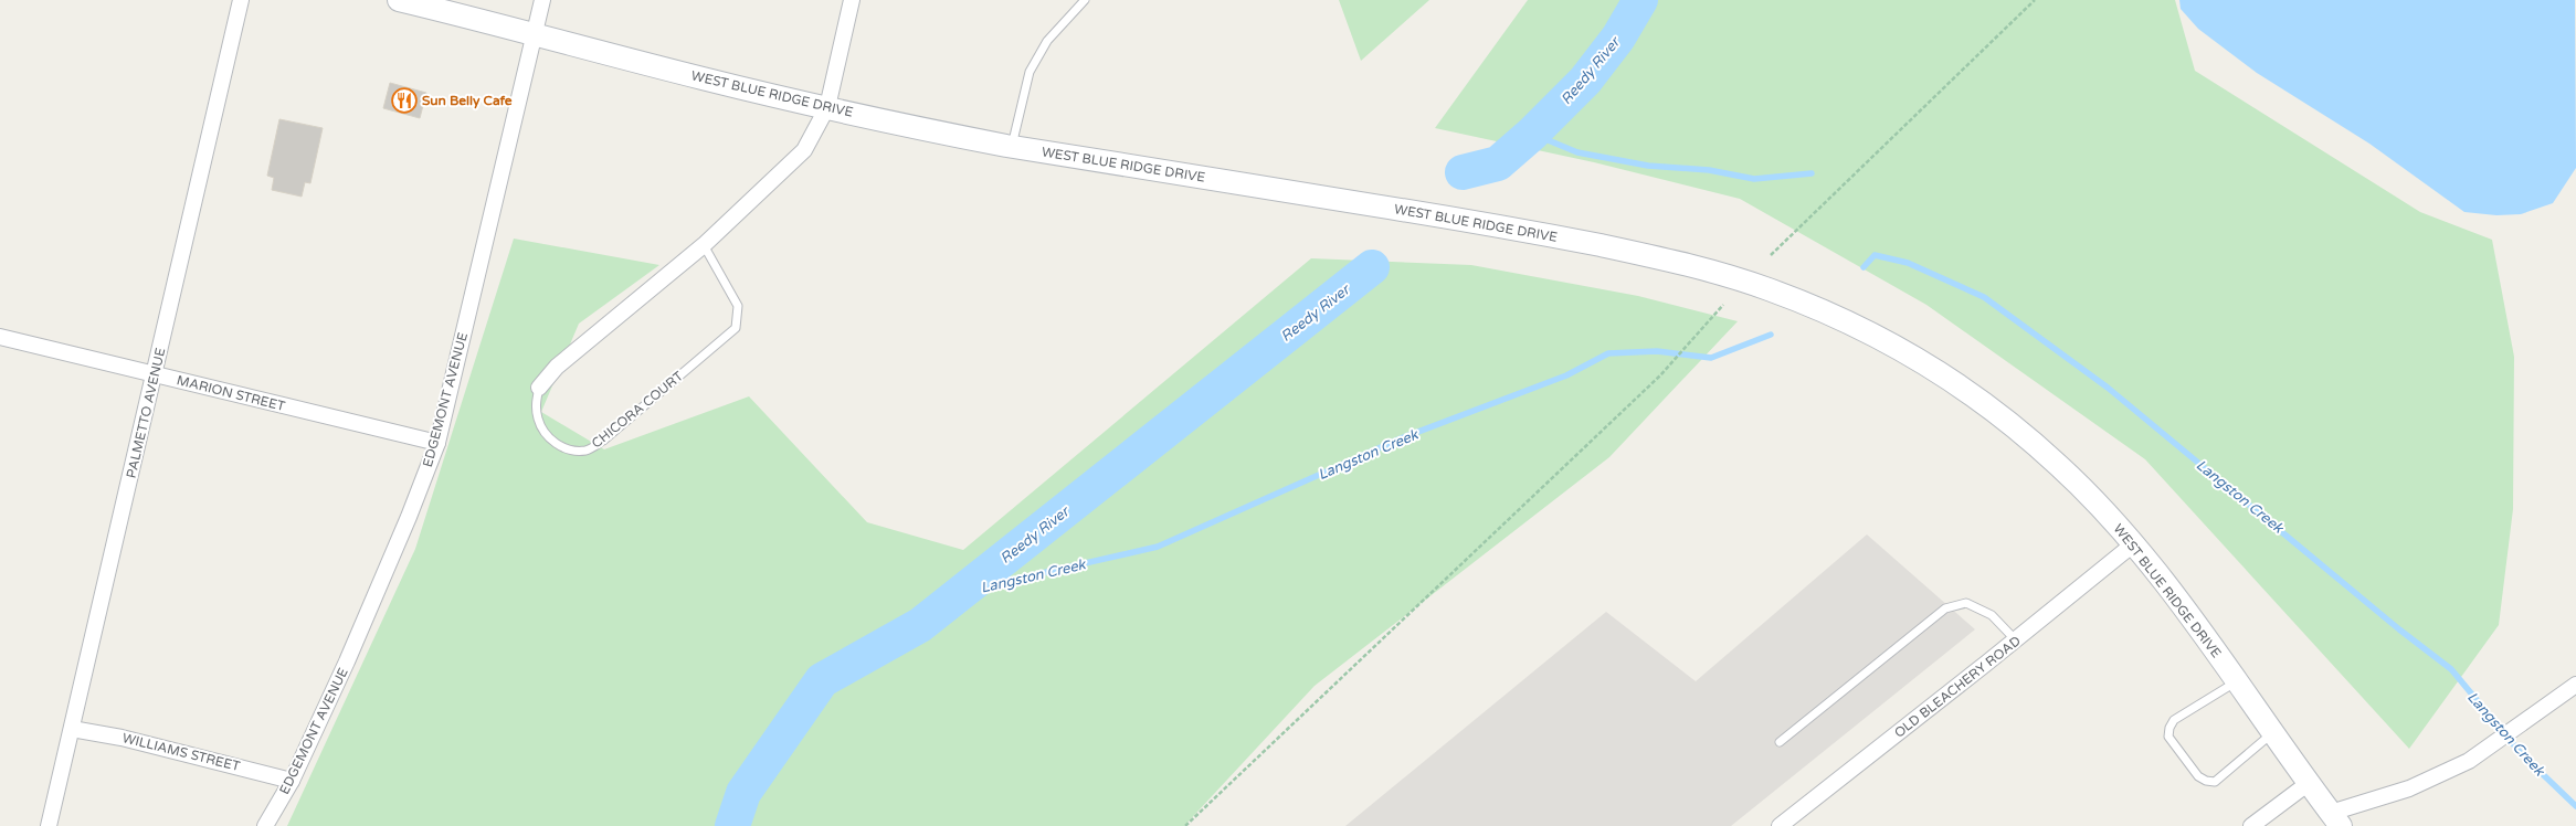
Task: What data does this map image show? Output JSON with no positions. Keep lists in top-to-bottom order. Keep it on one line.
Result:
{"streets":{"main road":["WEST BLUE RIDGE DRIVE"],"street":["MARION STREET","EDGEMONT AVENUE","CHICORA COURT","PALMETTO AVENUE","OLD BLEACHERY ROAD","WILLIAMS STREET"]},"crossings":[["WEST BLUE RIDGE DRIVE","EDGEMONT AVENUE"],["WEST BLUE RIDGE DRIVE","CHICORA COURT"],["WEST BLUE RIDGE DRIVE","OLD BLEACHERY ROAD"],["MARION STREET","EDGEMONT AVENUE"],["MARION STREET","PALMETTO AVENUE"],["EDGEMONT AVENUE","WILLIAMS STREET"],["PALMETTO AVENUE","WILLIAMS STREET"]],"water":["Reedy River","Langston Creek"],"places":{"restaurant":["Sun Belly Cafe"]}}
